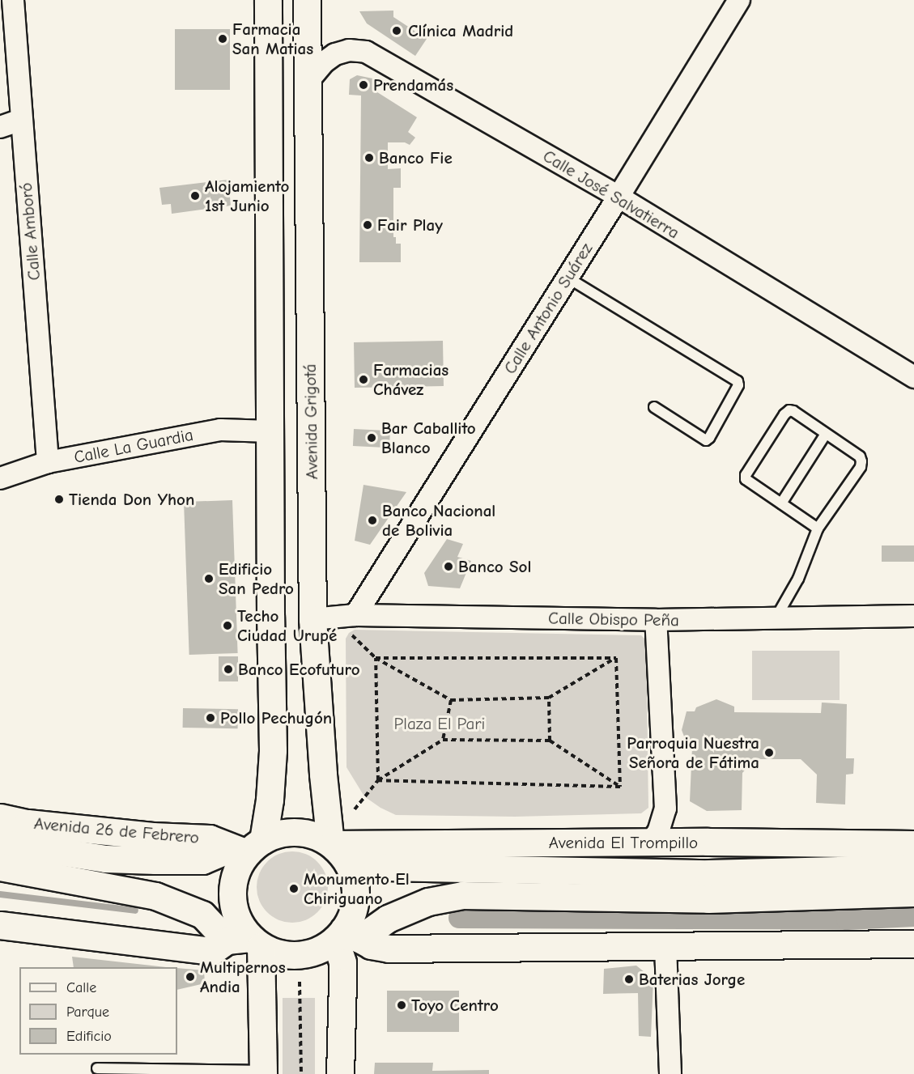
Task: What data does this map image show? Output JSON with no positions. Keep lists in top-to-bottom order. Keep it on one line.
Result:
{"streets":{"main road":["Avenida Grigotá","Avenida 26 de Febrero","Avenida El Trompillo"],"street":["Calle José Salvatierra","Calle Amboró","Calle Antonio Suárez","Calle La Guardia","Calle Obispo Peña"]},"crossings":[["Calle José Salvatierra","Calle Antonio Suárez"],["Calle José Salvatierra","Avenida Grigotá"],["Calle Amboró","Calle La Guardia"],["Calle Antonio Suárez","Calle Obispo Peña"],["Avenida Grigotá","Calle Obispo Peña"],["Avenida Grigotá","Avenida 26 de Febrero"],["Avenida Grigotá","Avenida El Trompillo"],["Avenida 26 de Febrero","Avenida El Trompillo"]],"parks":["Plaza El Pari"],"places":["Clínica Madrid","Farmacia San Matias","Prendamás","Banco Fie","Alojamiento 1st Junio","Fair Play","Farmacias Chávez","Bar Caballito Blanco","Tienda Don Yhon","Banco Nacional de Bolivia","Banco Sol","Edificio San Pedro","Techo Ciudad Urupé","Banco Ecofuturo","Pollo Pechugón","Parroquia Nuestra Señora de Fátima","Monumento El Chiriguano","Multipernos Andia","Baterias Jorge","Toyo Centro"],"legend":["Calle","Parque","Edificio"]}
